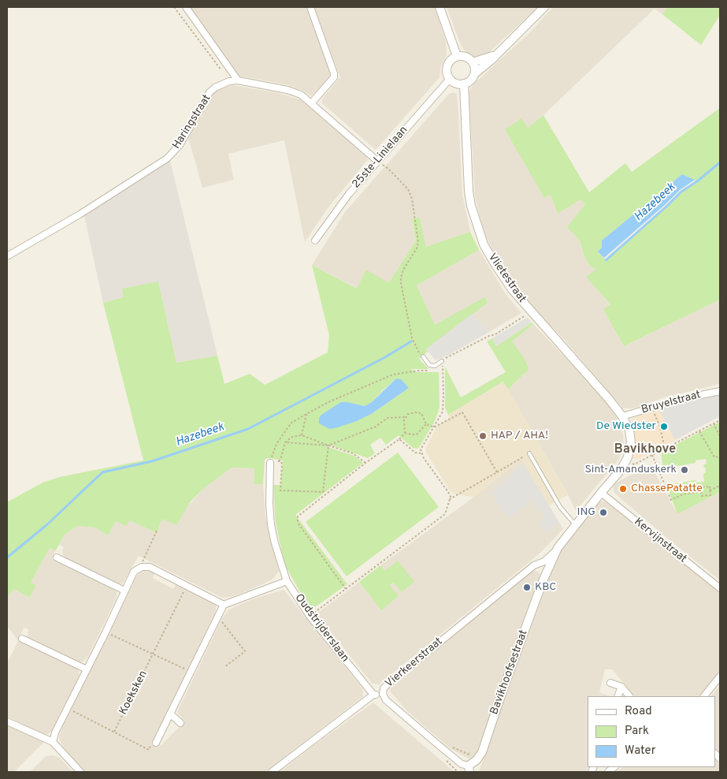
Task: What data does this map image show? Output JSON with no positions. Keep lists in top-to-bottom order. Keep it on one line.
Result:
{"streets":{"street":["Haringstraat","25ste-Linielaan","Vlietestraat","Bruyelstraat","Kervijnstraat","Oudstrijderslaan","Vierkeerstraat","Bavikhoofsestraat"],"path":["Koeksken"]},"crossings":[["Haringstraat","25ste-Linielaan"],["25ste-Linielaan","Vlietestraat"],["Vlietestraat","Bruyelstraat"],["Vlietestraat","Bavikhoofsestraat"],["Kervijnstraat","Bavikhoofsestraat"],["Oudstrijderslaan","Vierkeerstraat"],["Vierkeerstraat","Bavikhoofsestraat"]],"districts":["Bavikhove"],"water":["Hazebeek"],"places":["De Wiedster","HAP / AHA!","Sint-Amanduskerk","ChassePatatte","ING","KBC"],"legend":["Road","Park","Water"]}
